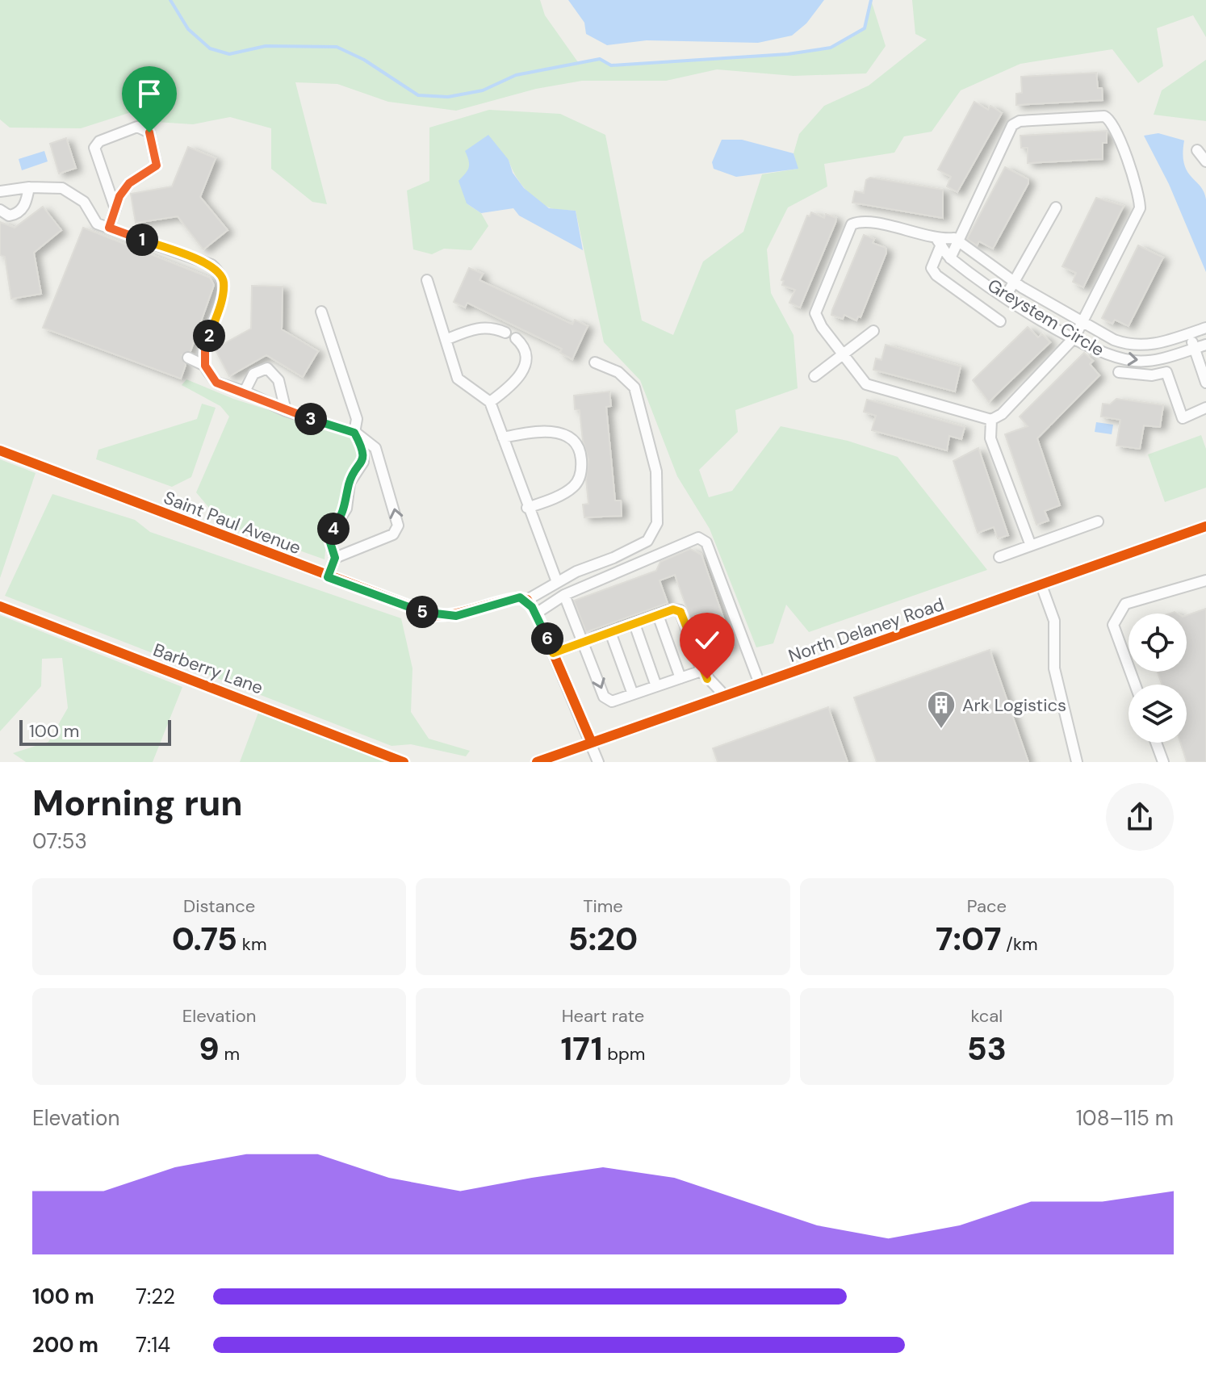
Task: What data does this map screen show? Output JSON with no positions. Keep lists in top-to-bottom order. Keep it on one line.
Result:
{"streets":{"street":["Greystem Circle","Saint Paul Avenue","North Delaney Road","Barberry Lane"]},"places":{"building":["Ark Logistics"]},"scale_bar":"100 m","page":{"pins":["1","2","3","4","5","6"],"scale":"100 m","heading":["Morning run","07:53"],"stats":[["Distance","0.75 km"],["Time","5:20"],["Pace","7:07 /km"],["Elevation","9 m"],["Heart rate","171 bpm"],["kcal","53"]],"chart":["Elevation","108–115 m"],"list":[{"name":"100 m","note":"7:22"},{"name":"200 m","note":"7:14"}]}}
